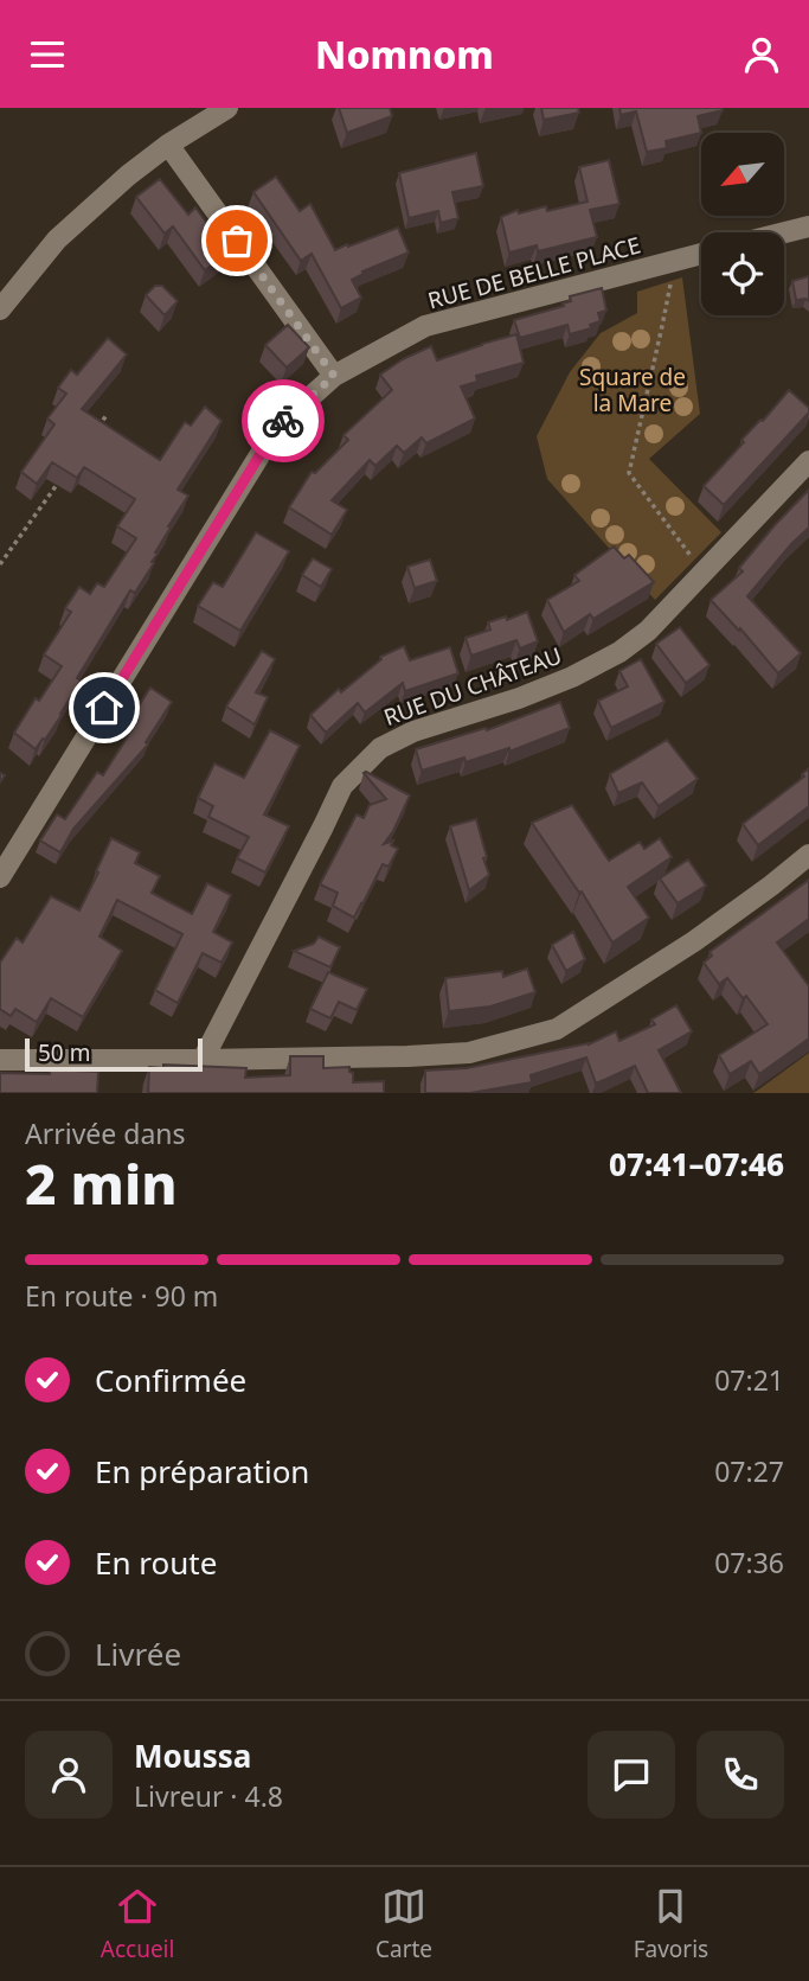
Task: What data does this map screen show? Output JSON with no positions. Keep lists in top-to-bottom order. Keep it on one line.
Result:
{"streets":{"street":["RUE DE BELLE PLACE","RUE DU CHÂTEAU"]},"parks":["Square de la Mare"],"scale_bar":"50 m","north":"bottom left","page":{"header":"Nomnom","scale":"50 m","heading":["2 min","Arrivée dans","07:41–07:46"],"panel":["Moussa","Livreur · 4.8"],"bar":"En route · 90 m","list":[["Confirmée","07:21"],["En préparation","07:27"],["En route","07:36"],"Livrée"],"tabs":["Accueil","Carte","Favoris"]}}
